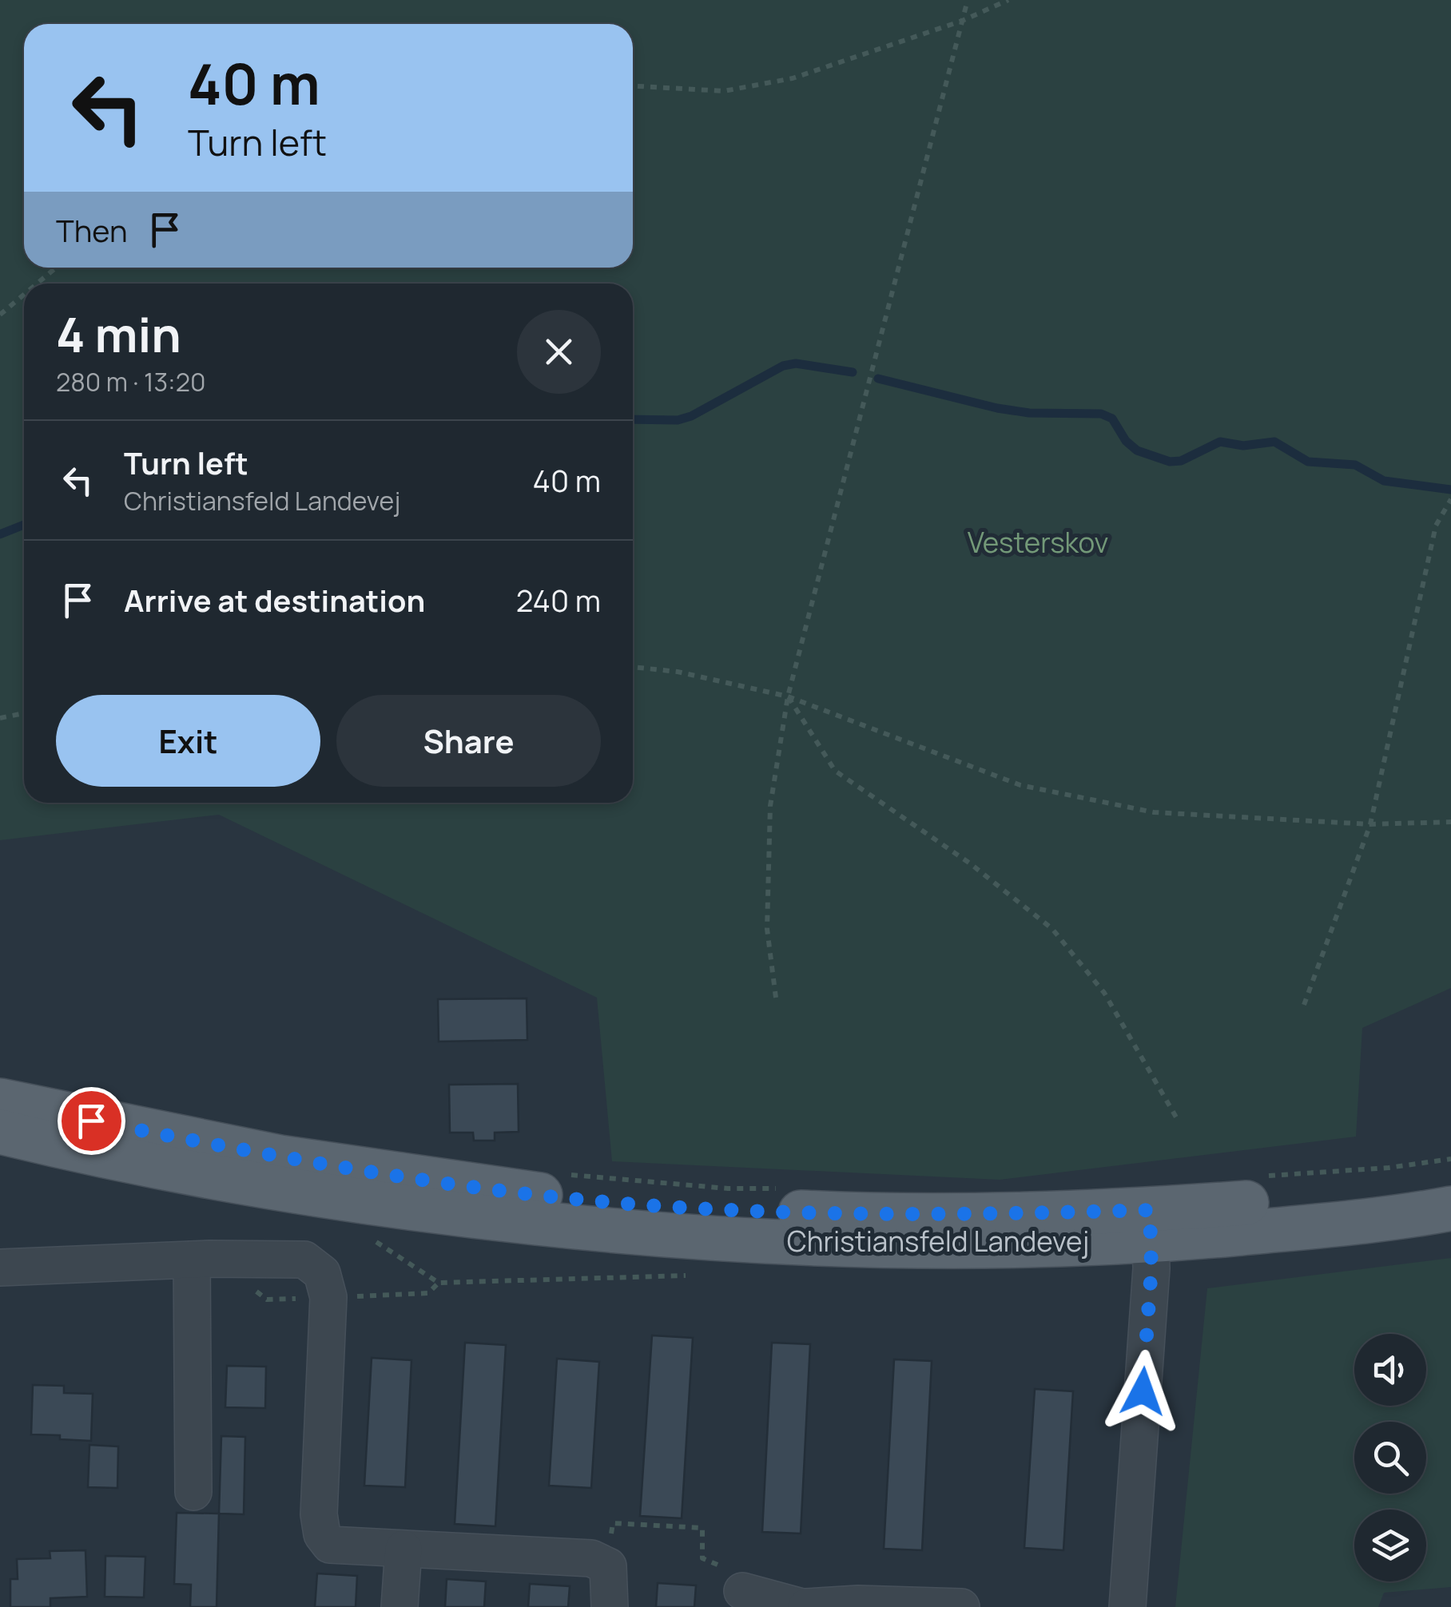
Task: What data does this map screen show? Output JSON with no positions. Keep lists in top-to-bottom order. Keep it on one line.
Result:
{"streets":{"main road":["Christiansfeld Landevej"]},"parks":["Vesterskov"],"page":{"turn":["40 m","Turn left"],"then":"Then","heading":["4 min","280 m · 13:20"],"list":[{"name":"Turn left","note":"Christiansfeld Landevej","value":"40 m"},{"name":"Arrive at destination","value":"240 m"}],"buttons":["Exit","Share"]}}
